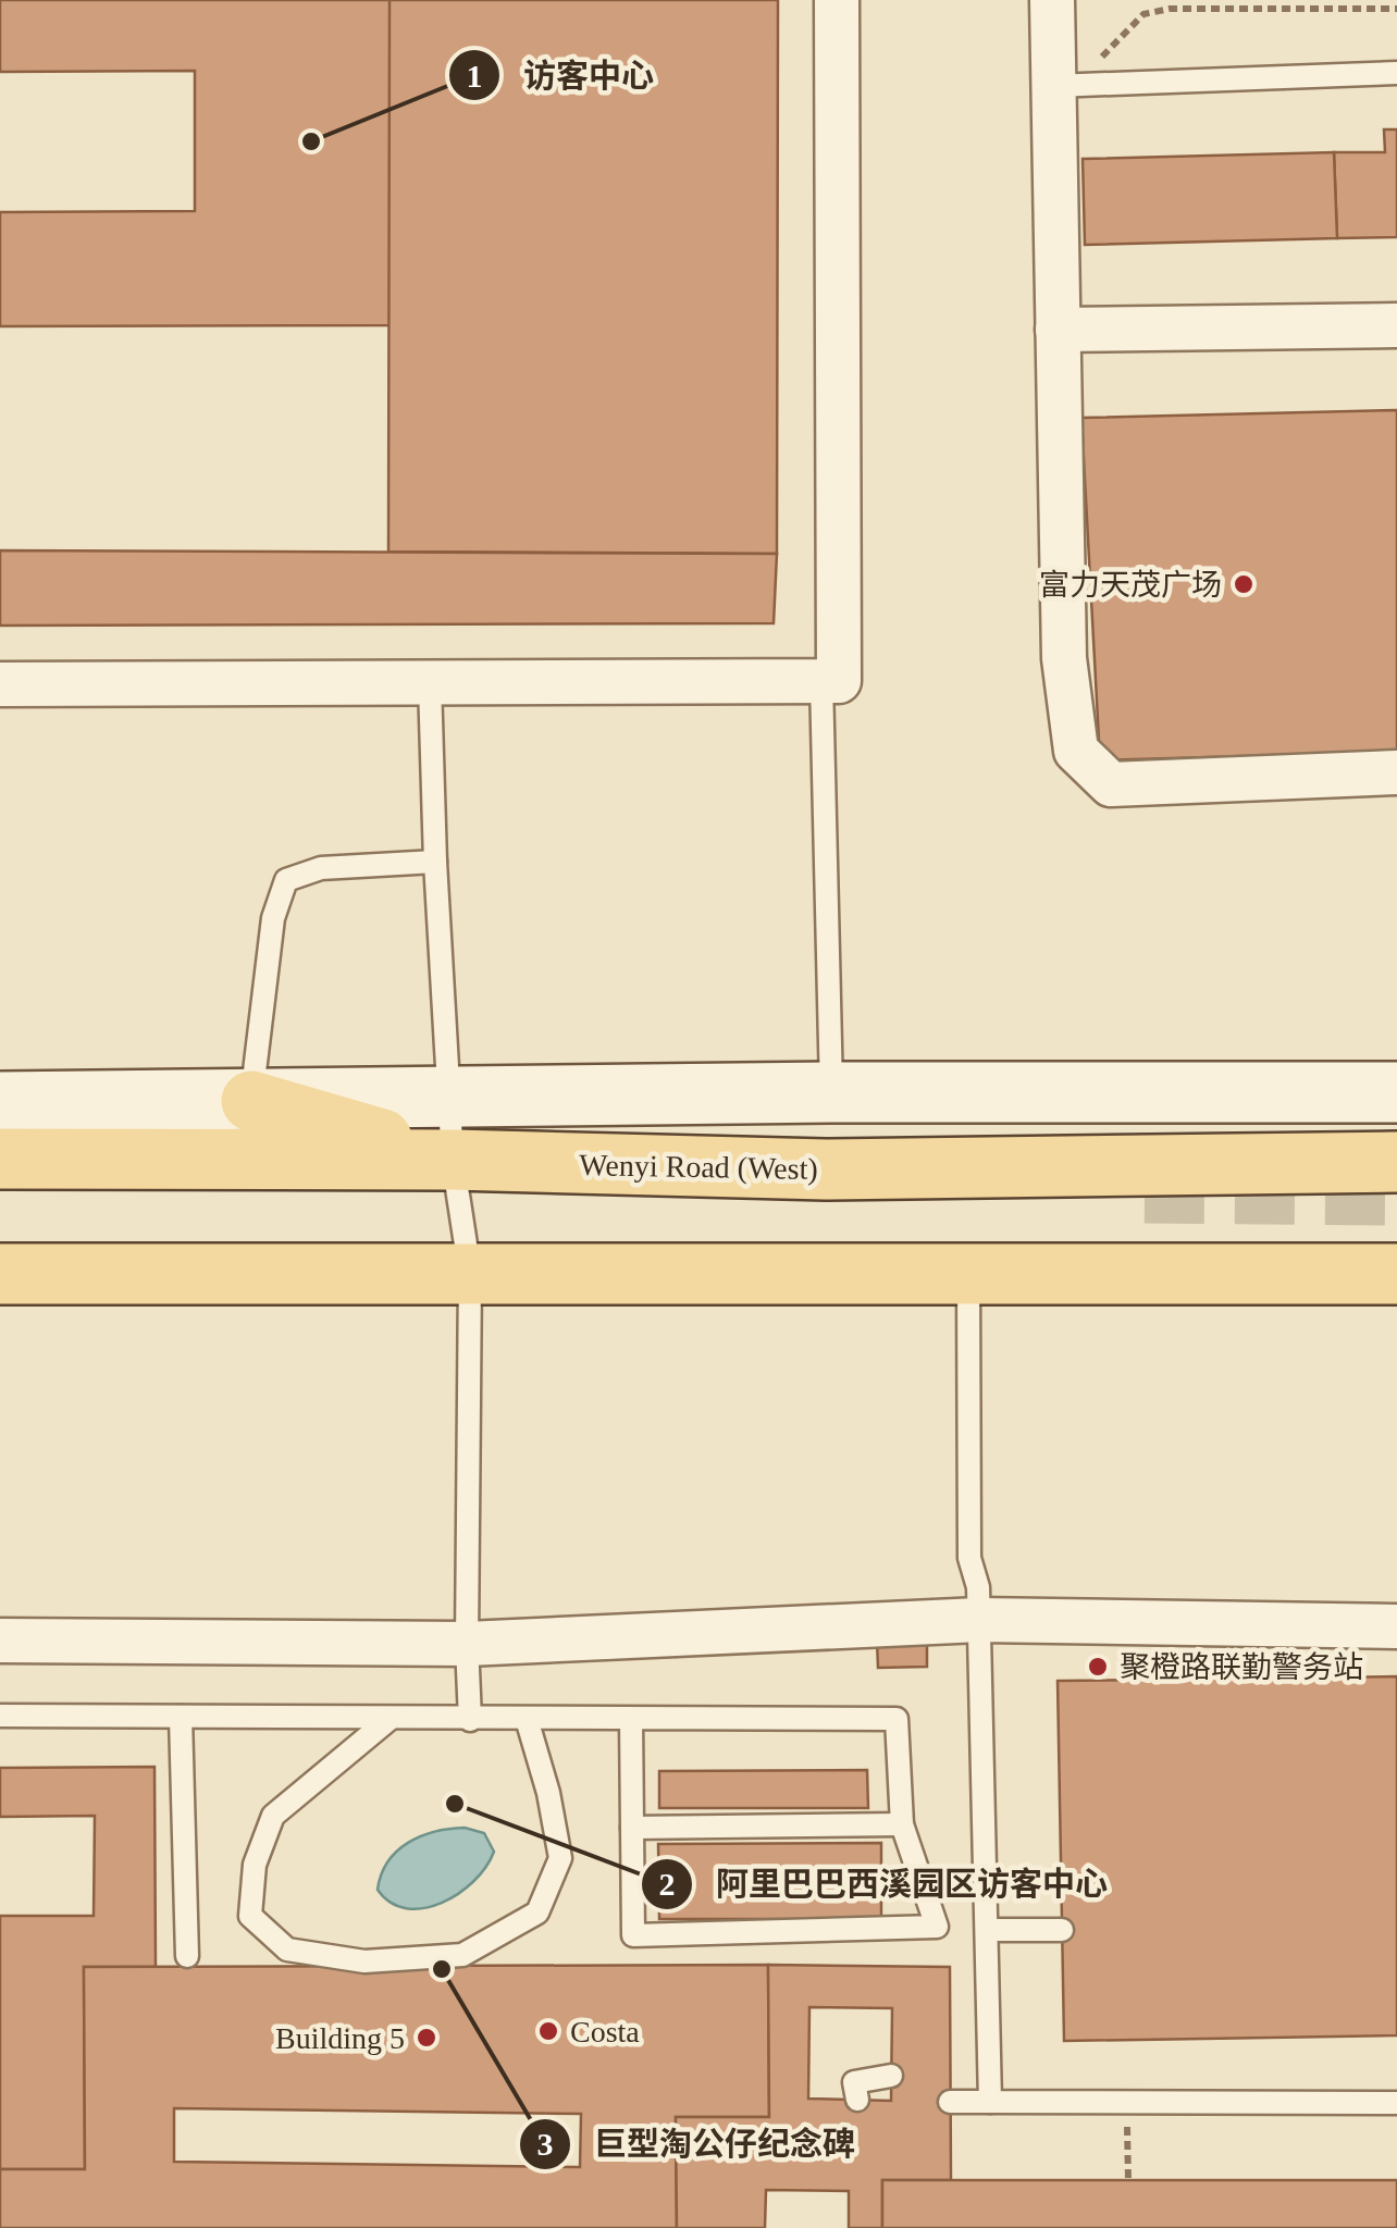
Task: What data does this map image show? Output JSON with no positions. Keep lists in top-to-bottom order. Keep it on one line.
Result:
{"streets":{"main road":["Wenyi Road (West)"]},"places":["访客中心","富力天茂广场","聚橙路联勤警务站","阿里巴巴西溪园区访客中心","巨型淘公仔纪念碑","Costa","Building 5"]}
